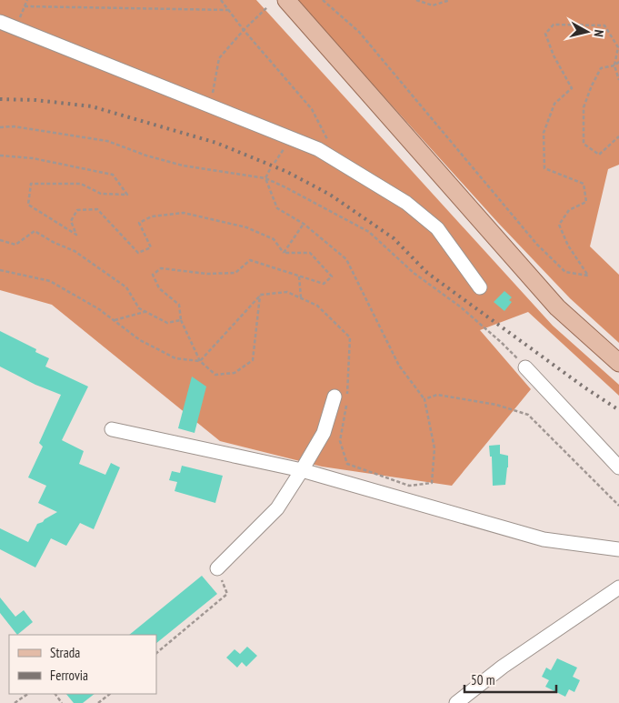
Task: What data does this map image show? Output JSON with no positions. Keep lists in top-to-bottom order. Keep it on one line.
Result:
{"legend":["Strada","Ferrovia"],"scale_bar":"50 m","north":"right"}
